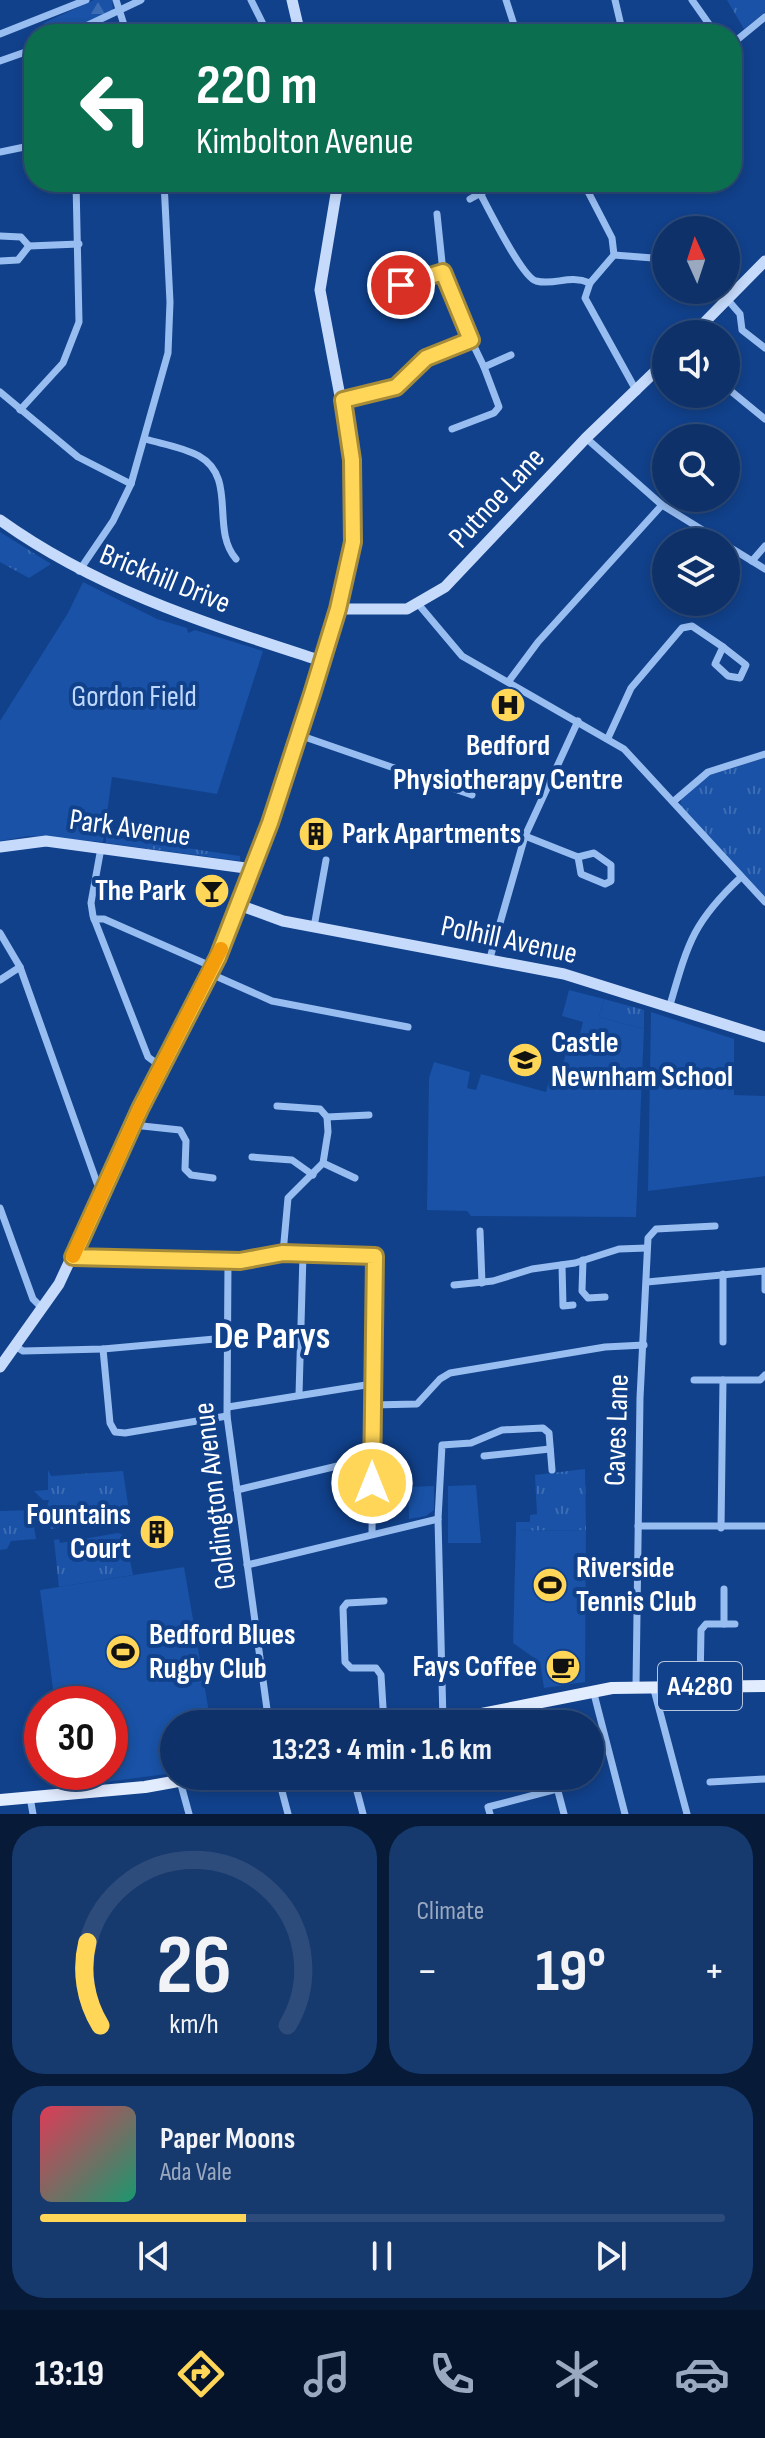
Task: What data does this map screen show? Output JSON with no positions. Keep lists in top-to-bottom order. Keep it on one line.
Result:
{"streets":{"main road":["A4280"],"street":["Putnoe Lane","Brickhill Drive","Park Avenue","Polhill Avenue","Caves Lane","Goldington Avenue"]},"crossings":[["Caves Lane","A4280"]],"districts":["De Parys"],"parks":["Gordon Field"],"places":{"hospital":["Bedford Physiotherapy Centre"],"building":["Park Apartments","Fountains Court"],"bar":["The Park"],"school or university":["Castle Newnham School"],"sports":["Riverside Tennis Club","Bedford Blues Rugby Club"],"cafe":["Fays Coffee"]},"north":"top","page":{"turn":["220 m","Kimbolton Avenue"],"limit":"30","trip":"13:23 · 4 min · 1.6 km","tile":"Climate","heat":["−","19°","+"],"song":["Paper Moons","Ada Vale"],"tabs":"13:19","gauge":["26","km/h"]}}
